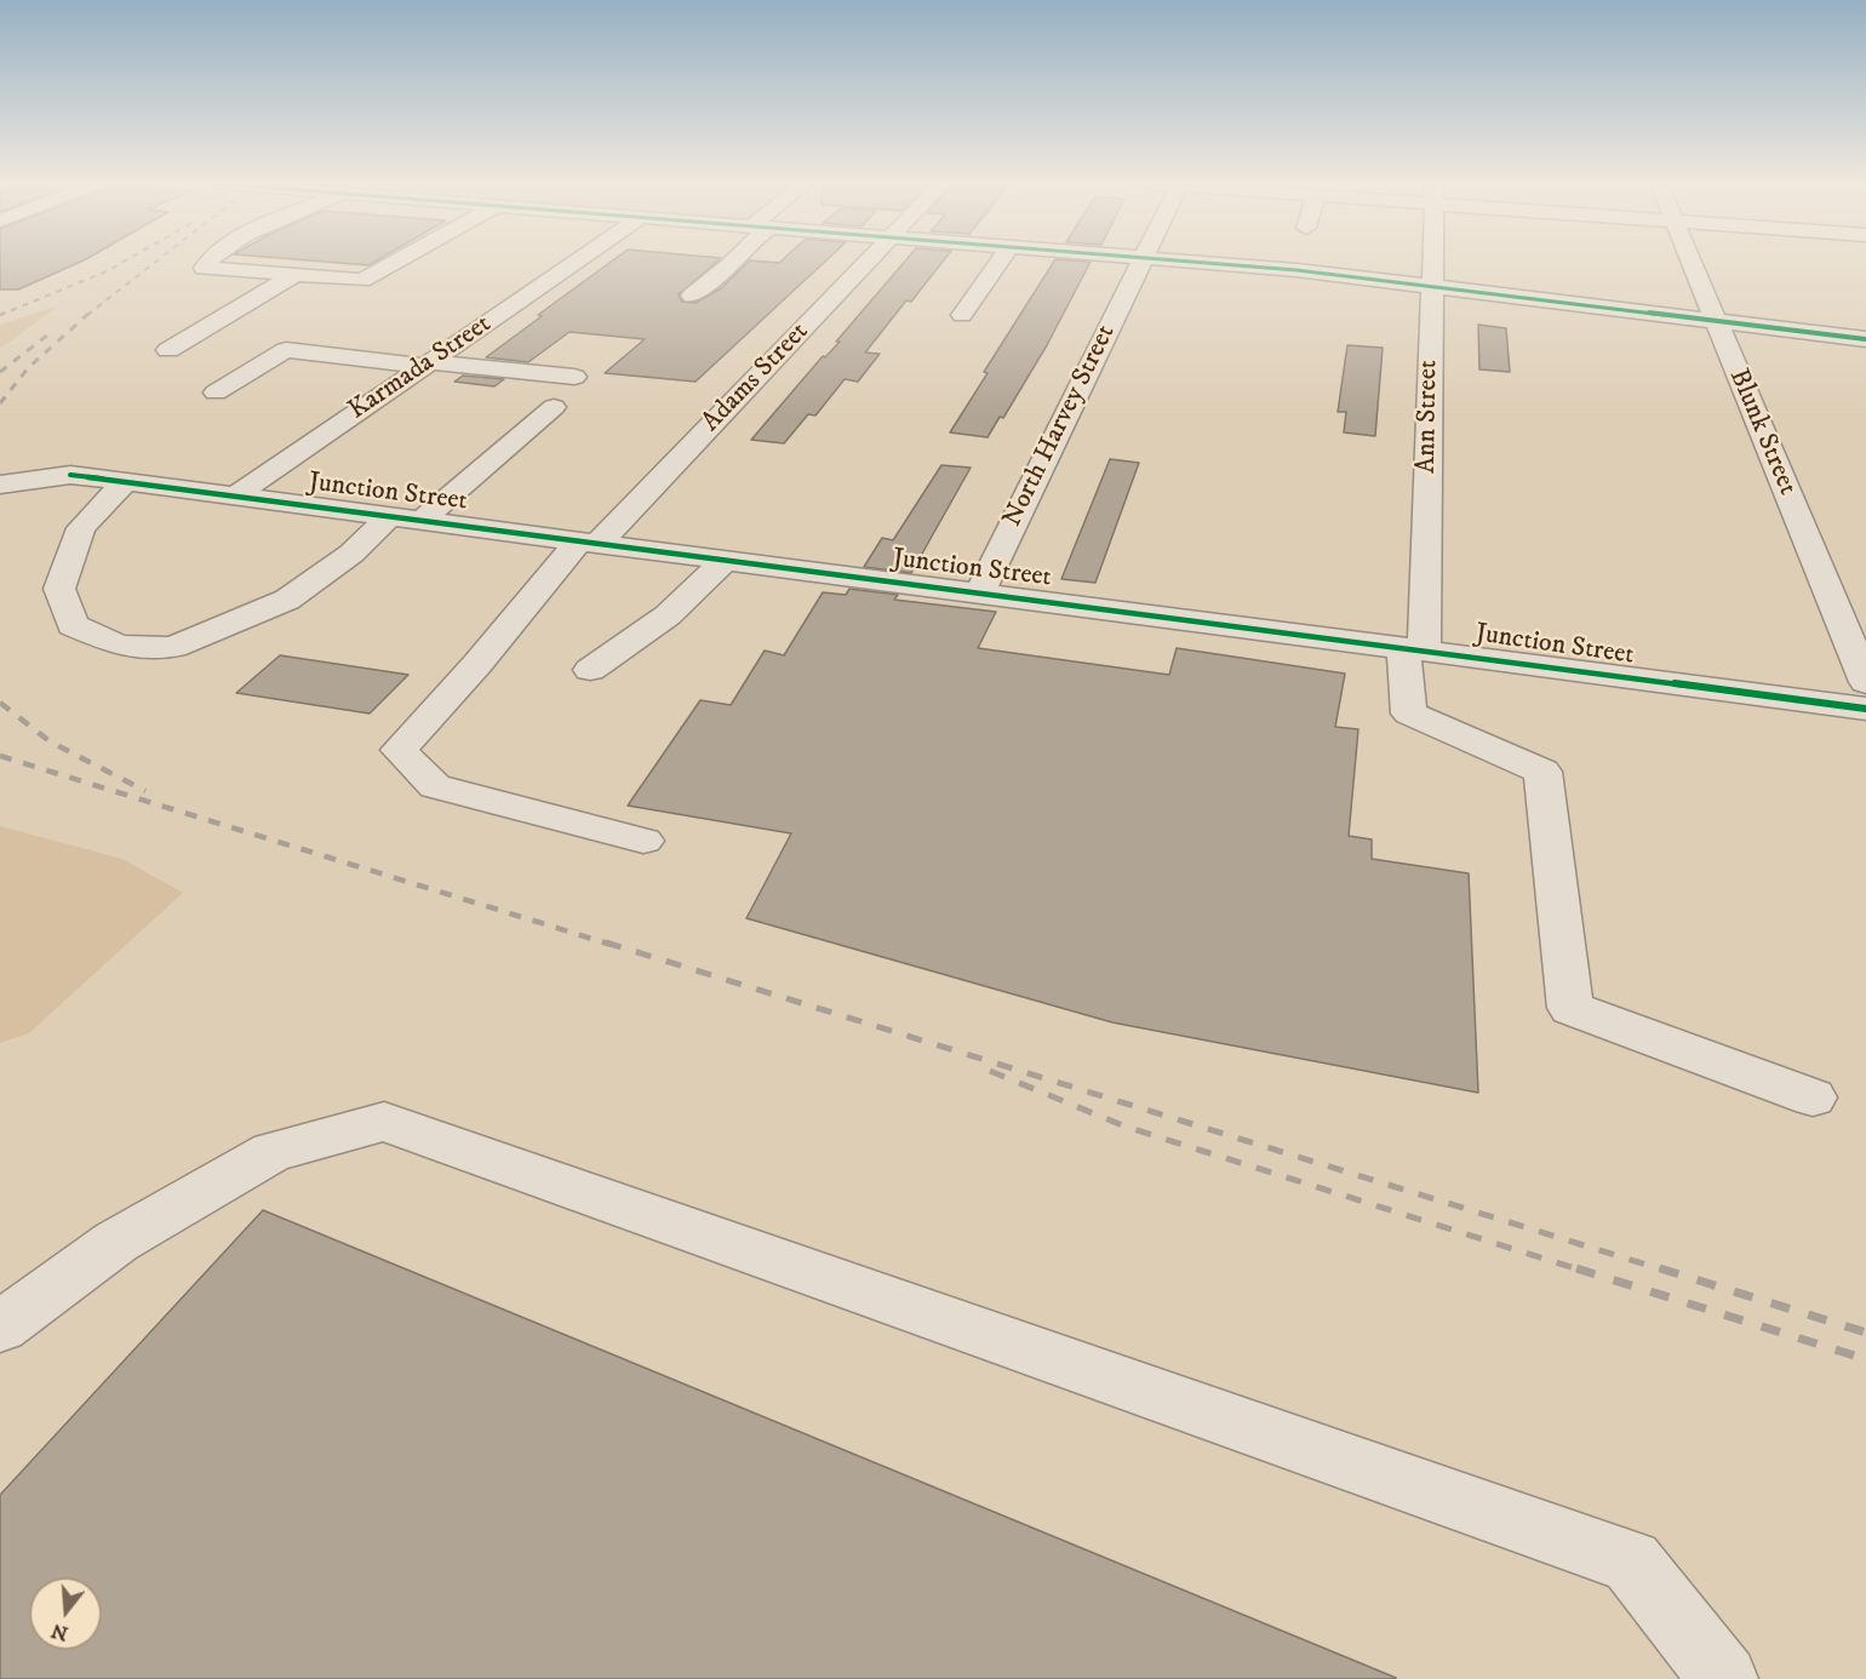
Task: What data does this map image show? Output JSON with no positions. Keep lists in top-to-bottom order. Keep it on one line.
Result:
{"streets":{"street":["Karmada Street","Adams Street","Ann Street","North Harvey Street","Blunk Street","Junction Street"]},"crossings":[["Karmada Street","Junction Street"],["Adams Street","Junction Street"],["Ann Street","Junction Street"],["North Harvey Street","Junction Street"]],"north":"bottom"}
